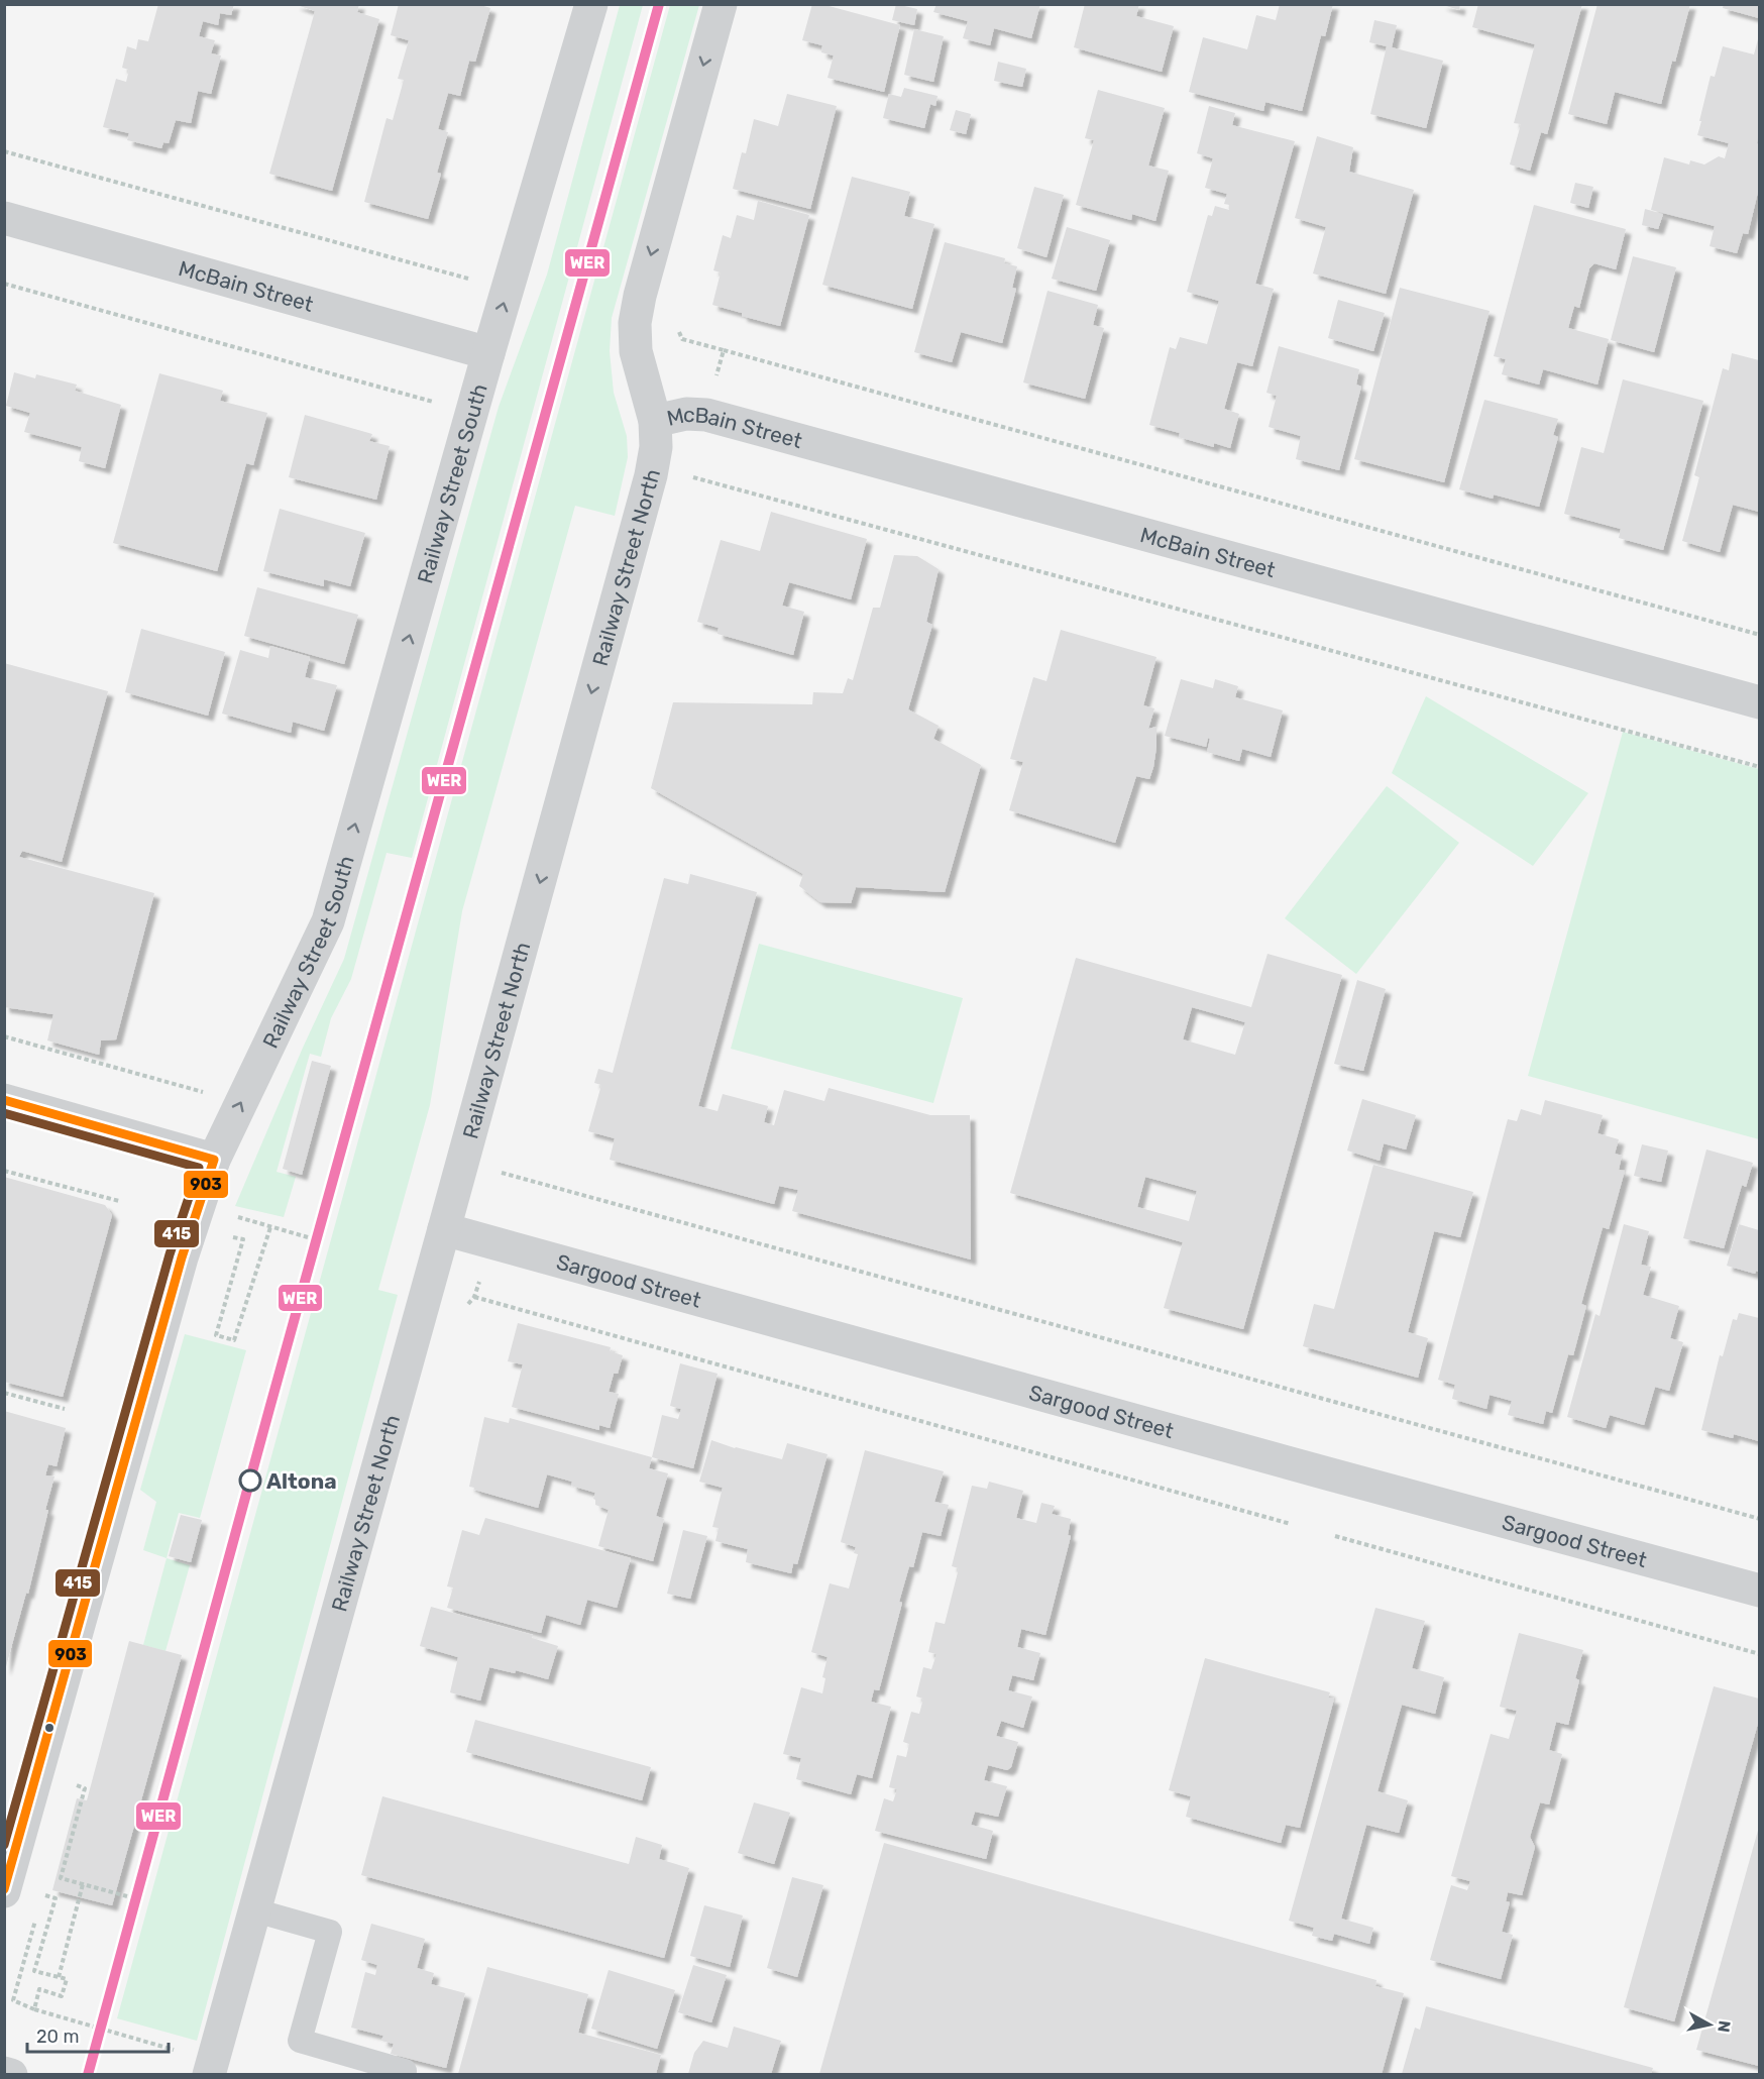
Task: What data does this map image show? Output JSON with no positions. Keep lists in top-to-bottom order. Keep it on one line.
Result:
{"streets":{"street":["McBain Street","Railway Street South","Railway Street North","Sargood Street"]},"crossings":[["McBain Street","Railway Street South"],["McBain Street","Railway Street North"],["Railway Street North","Sargood Street"]],"one_way":["Railway Street South","Railway Street North"],"places":["Altona"],"lines":["transit line WER","transit line 903","transit line 415"],"scale_bar":"20 m","north":"right"}
